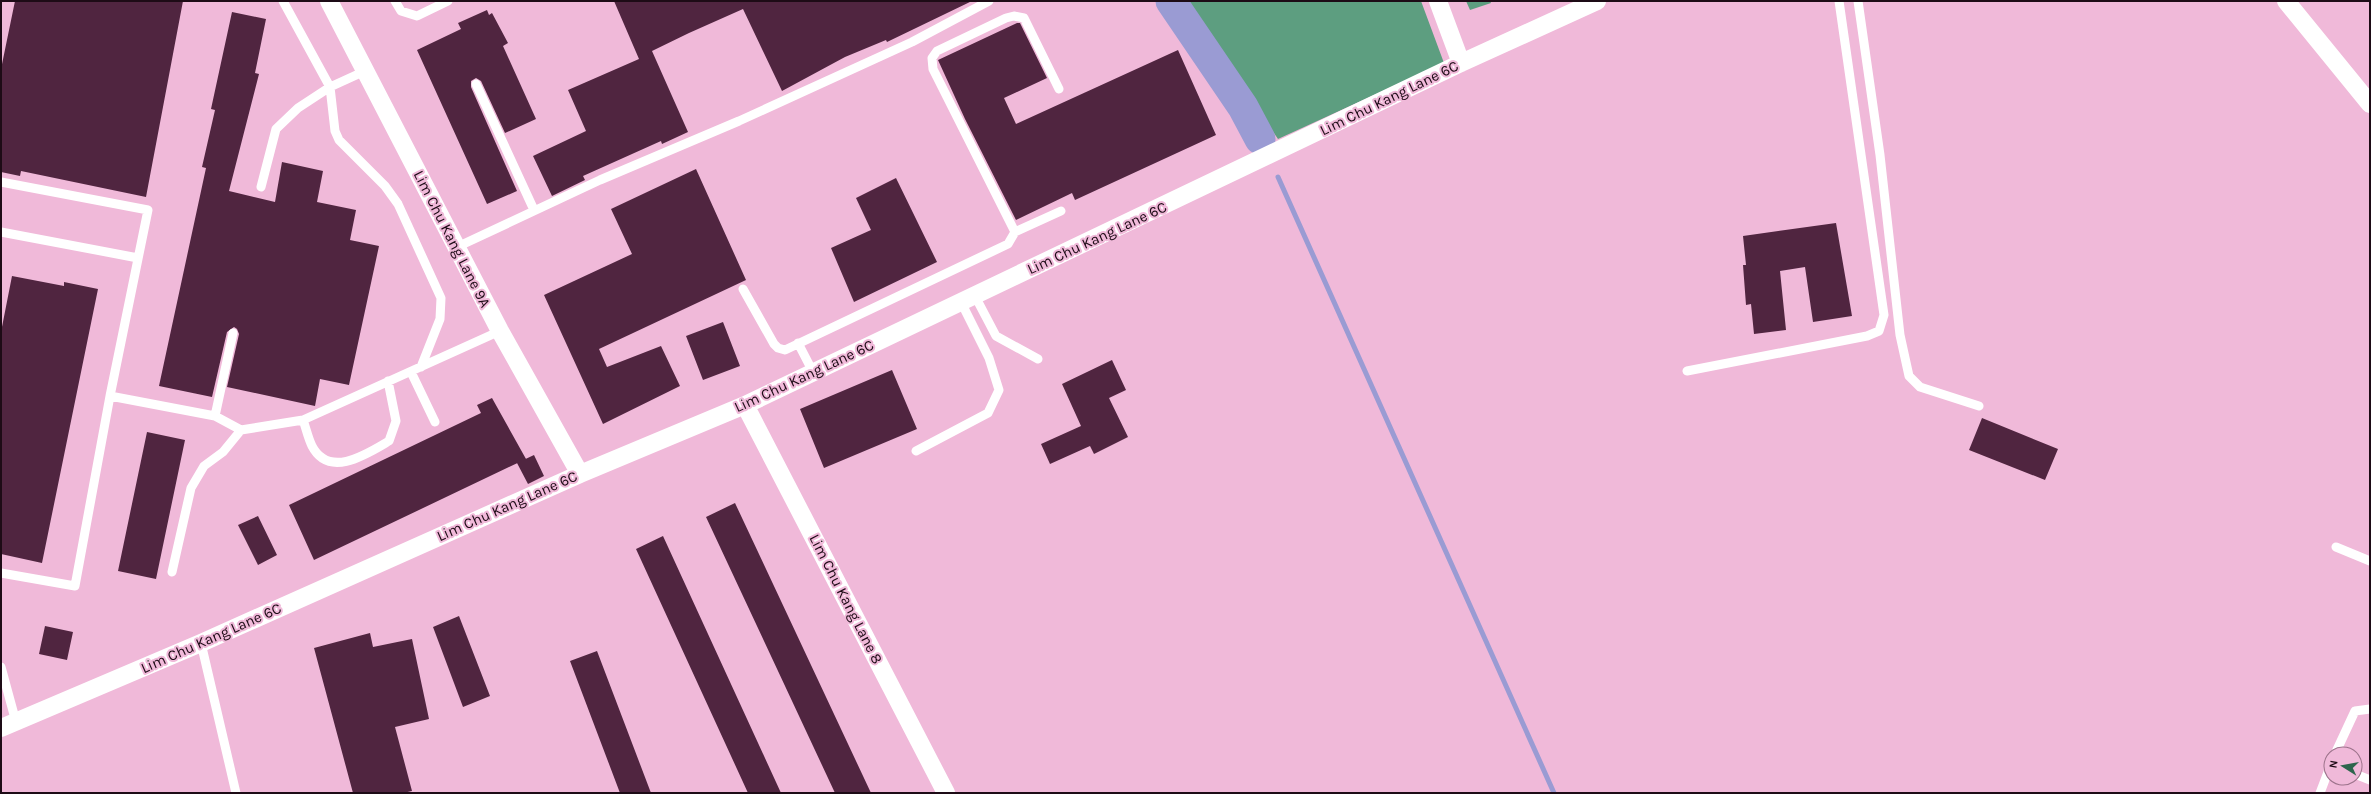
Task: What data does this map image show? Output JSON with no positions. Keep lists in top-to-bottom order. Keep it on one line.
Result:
{"streets":{"street":["Lim Chu Kang Lane 6C","Lim Chu Kang Lane 9A","Lim Chu Kang Lane 8"]},"crossings":[["Lim Chu Kang Lane 6C","Lim Chu Kang Lane 9A"],["Lim Chu Kang Lane 6C","Lim Chu Kang Lane 8"]],"north":"left"}
